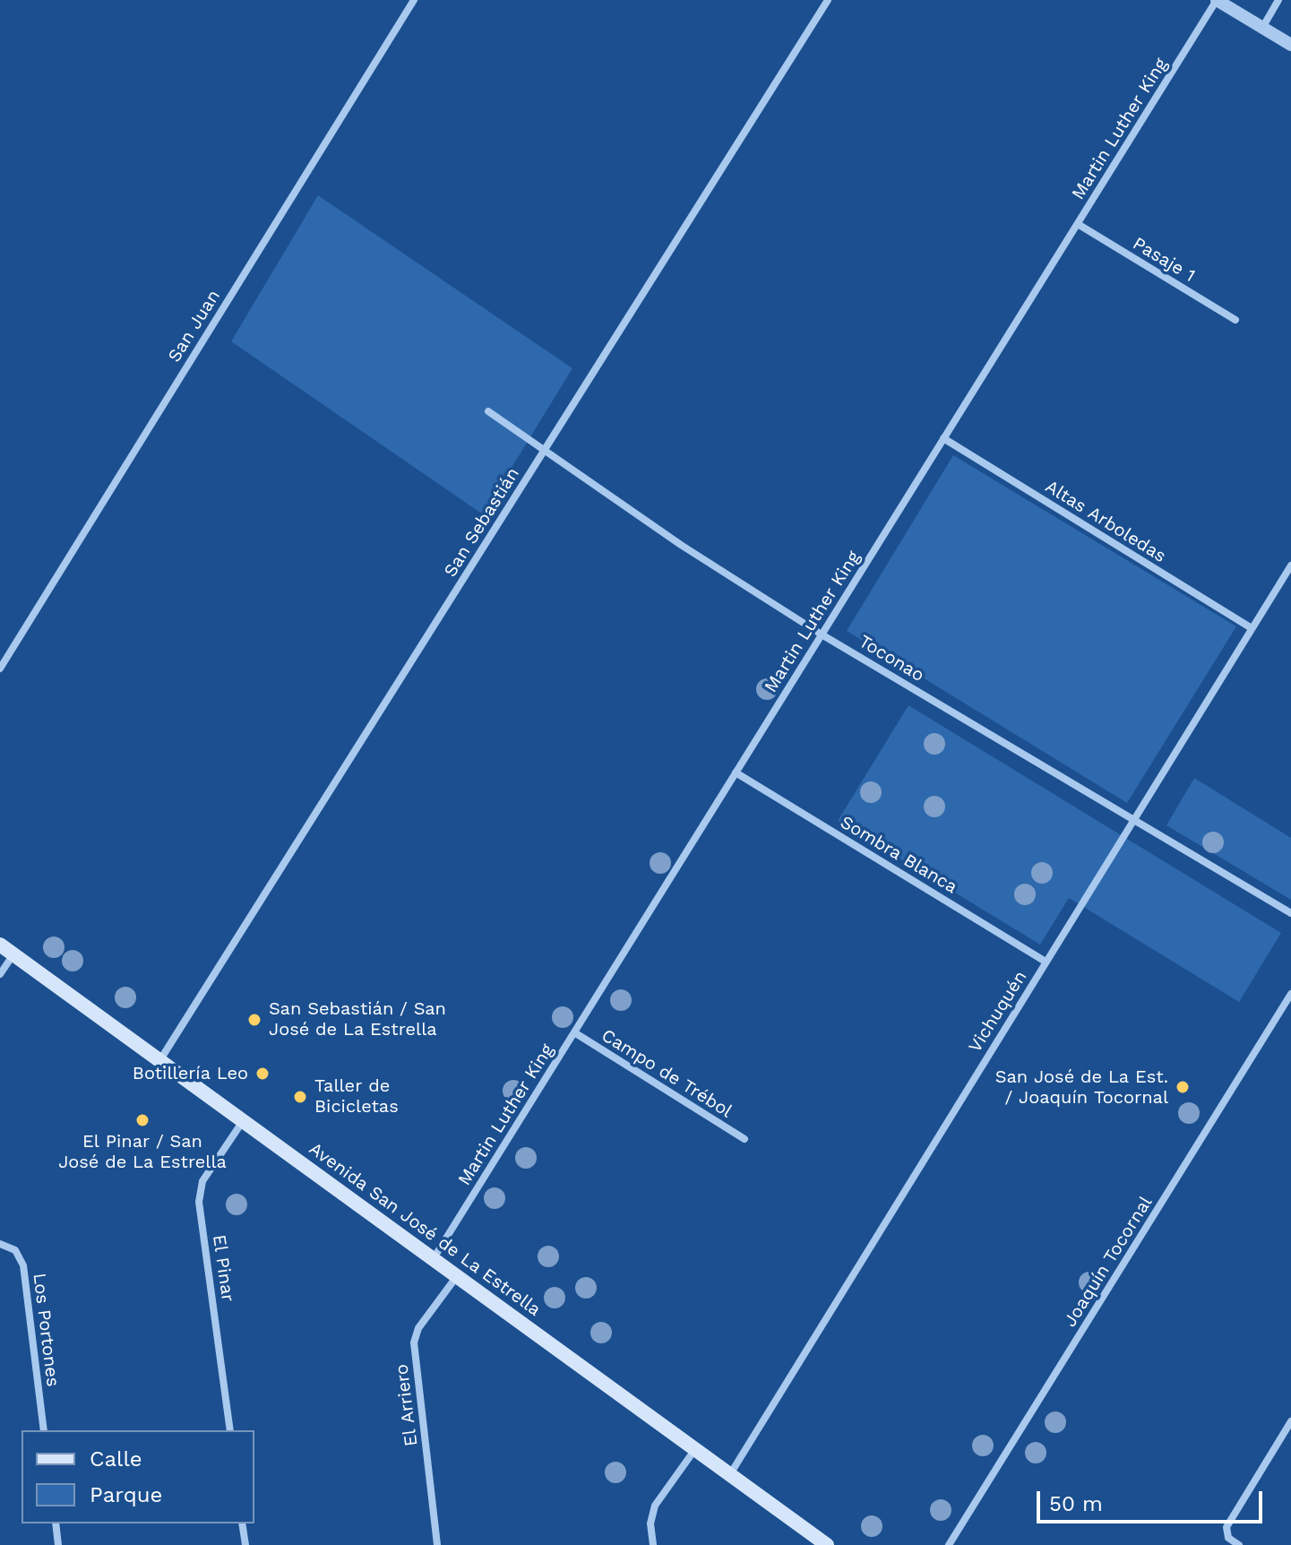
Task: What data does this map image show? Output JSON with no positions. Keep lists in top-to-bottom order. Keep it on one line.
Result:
{"streets":{"main road":["Avenida San José de La Estrella"],"street":["Martin Luther King","Pasaje 1","San Juan","Altas Arboledas","San Sebastián","Toconao","Sombra Blanca","Vichuquén","Campo de Trébol","Joaquín Tocornal","El Pinar","Los Portones","El Arriero"]},"crossings":[["Martin Luther King","Pasaje 1"],["Martin Luther King","Altas Arboledas"],["Martin Luther King","Toconao"],["Martin Luther King","Sombra Blanca"],["Martin Luther King","Campo de Trébol"],["Martin Luther King","Avenida San José de La Estrella"],["Altas Arboledas","Vichuquén"],["San Sebastián","Toconao"],["San Sebastián","Avenida San José de La Estrella"],["Toconao","Vichuquén"],["Sombra Blanca","Vichuquén"],["Vichuquén","Avenida San José de La Estrella"],["Avenida San José de La Estrella","El Pinar"],["Avenida San José de La Estrella","El Arriero"]],"places":["San Sebastián / San José de La Estrella","Botillería Leo","San José de La Est. / Joaquín Tocornal","Taller de Bicicletas","El Pinar / San José de La Estrella"],"legend":["Calle","Parque"],"scale_bar":"50 m"}
